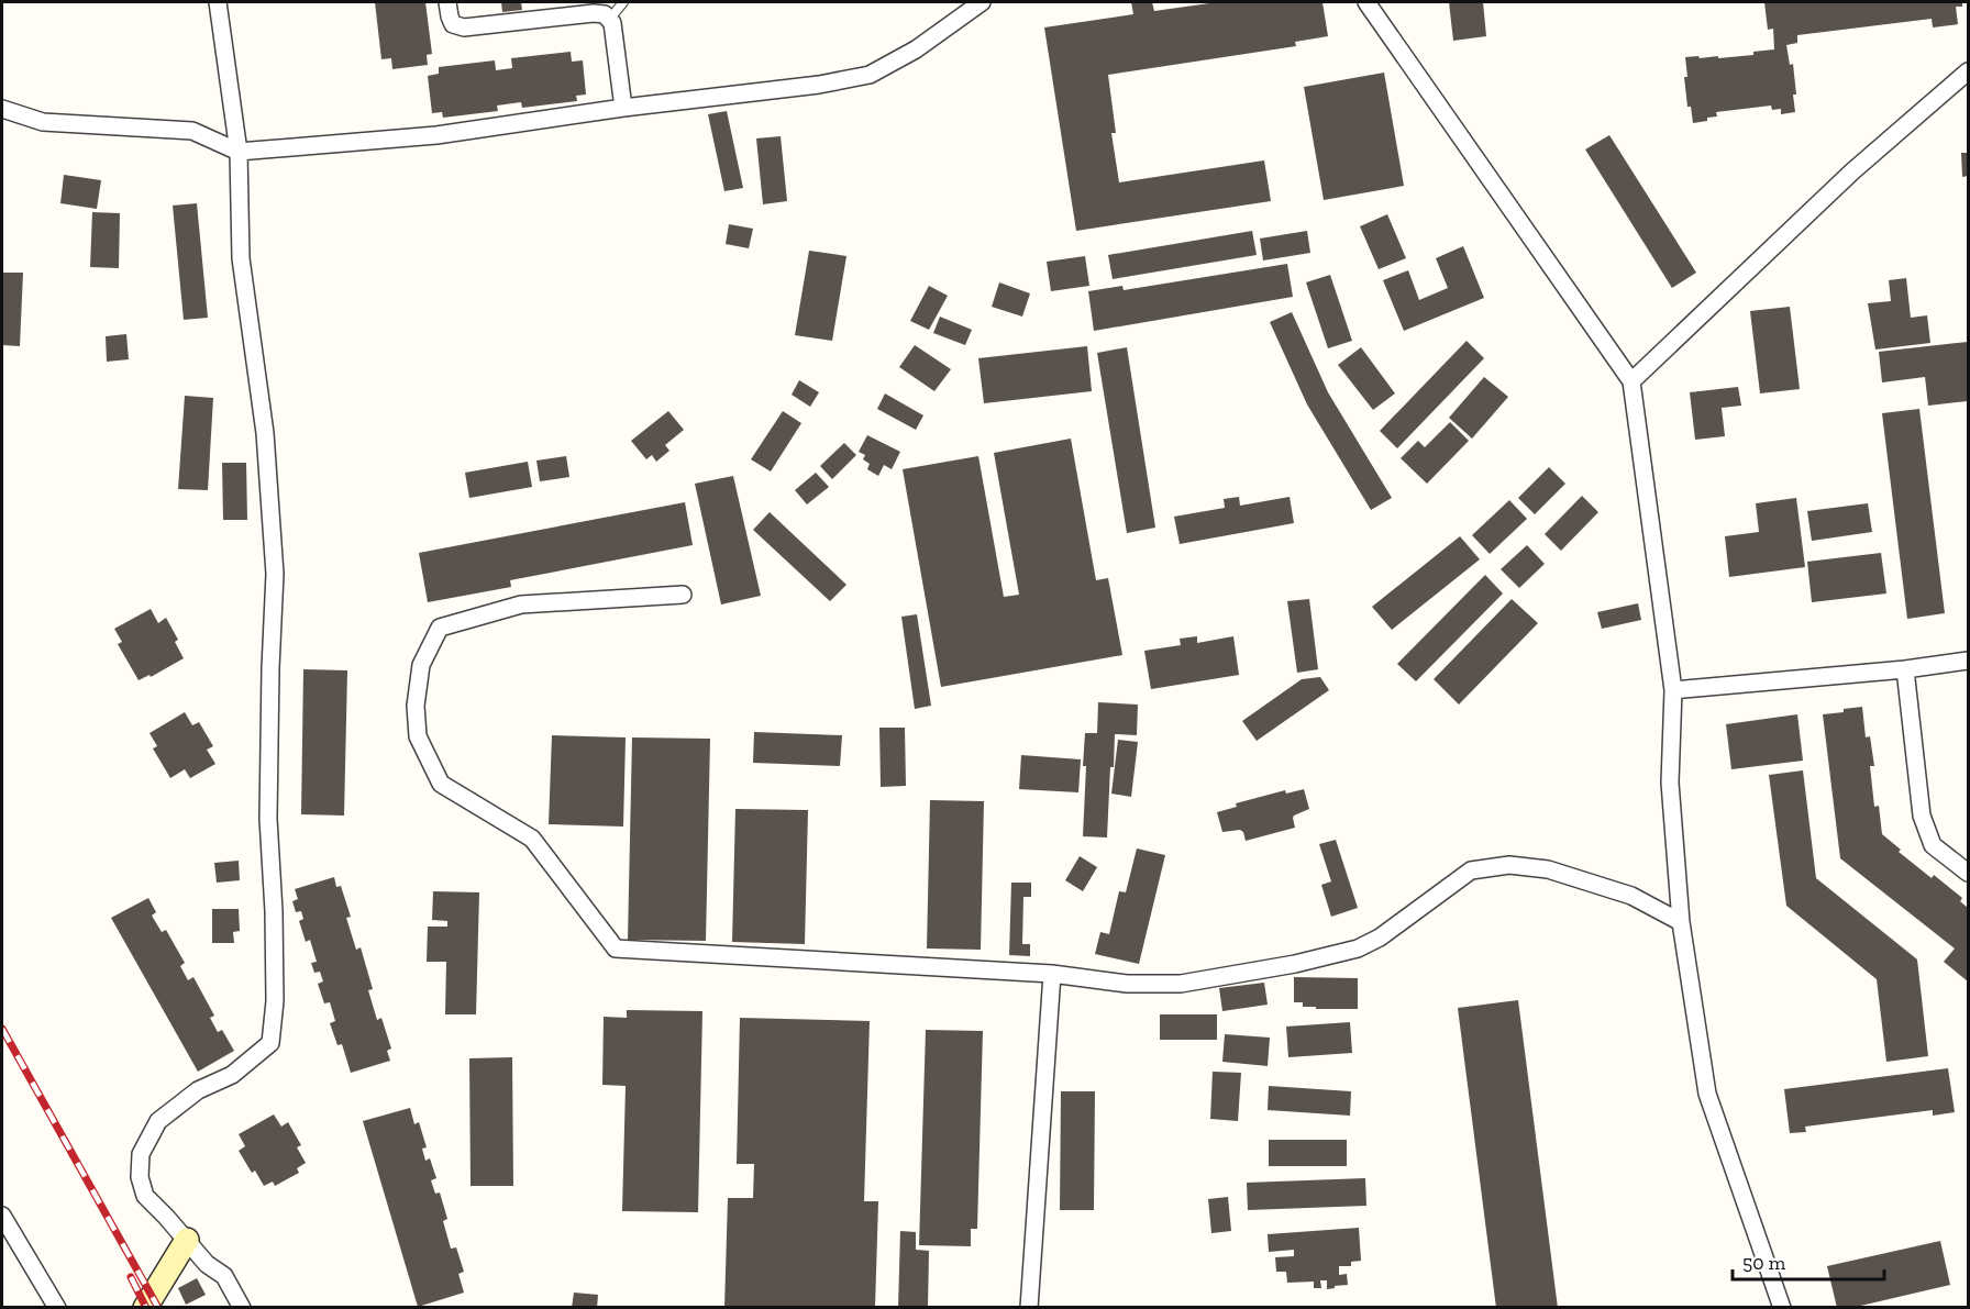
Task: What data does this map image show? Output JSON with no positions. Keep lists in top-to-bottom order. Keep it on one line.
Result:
{"scale_bar":"50 m"}
